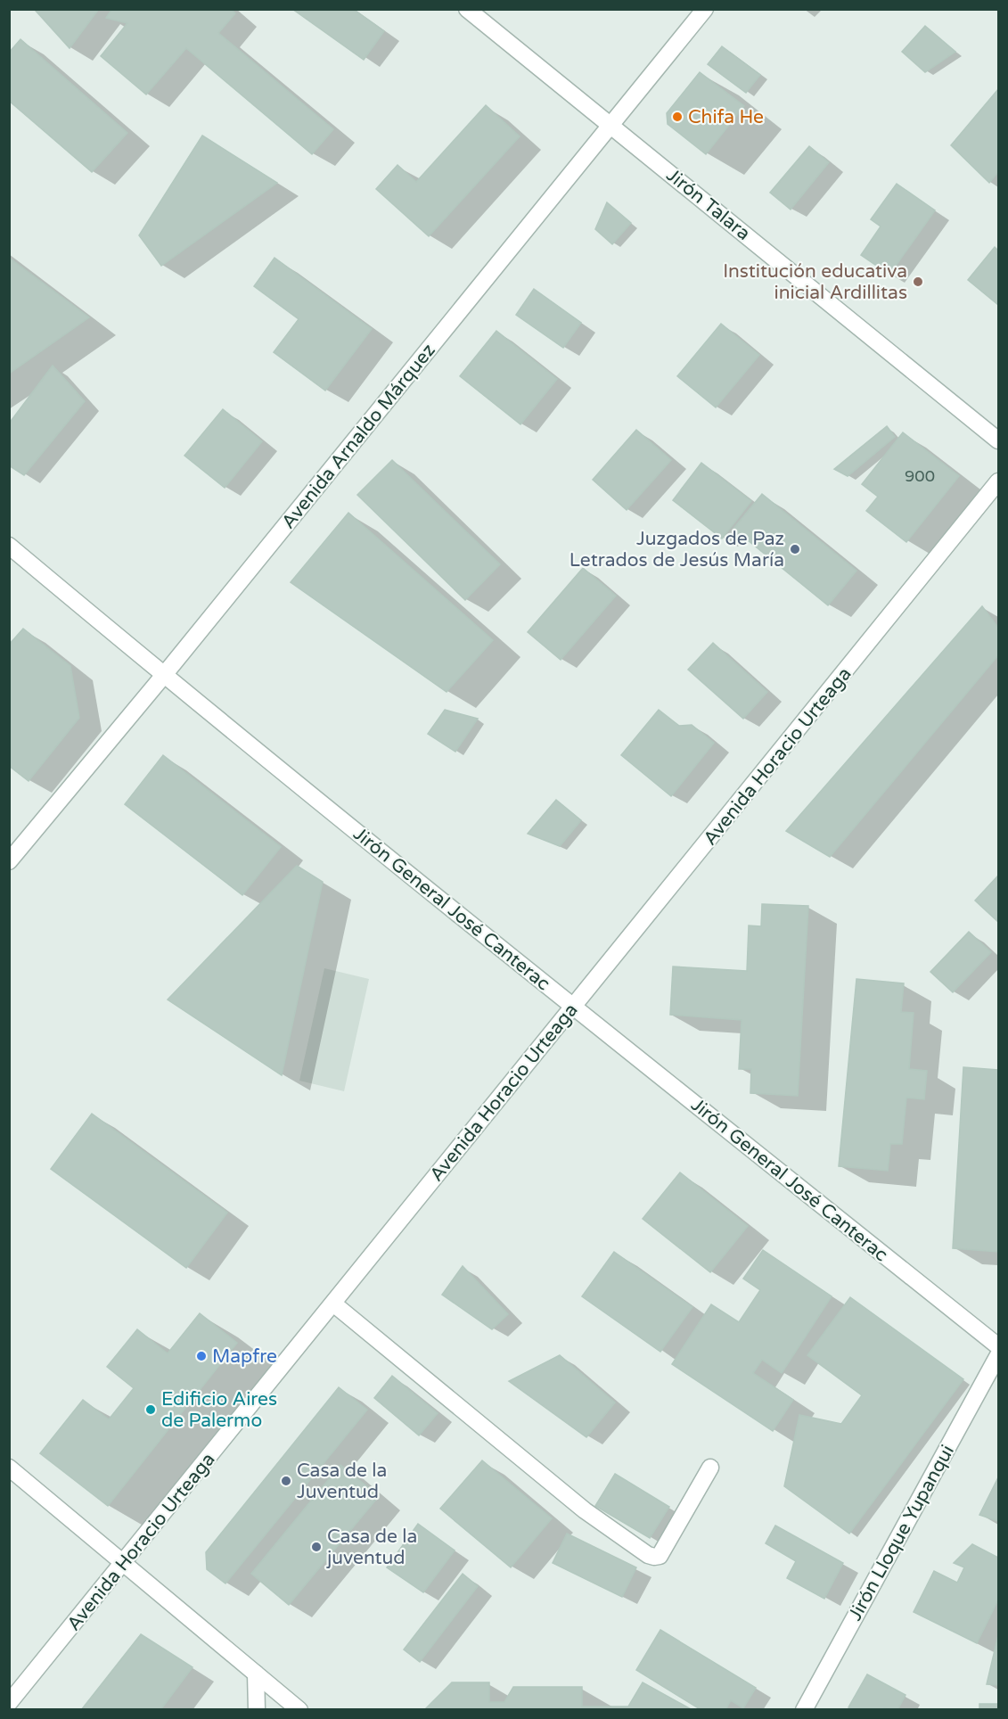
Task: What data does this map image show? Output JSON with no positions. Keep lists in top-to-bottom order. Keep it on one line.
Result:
{"streets":{"street":["Jirón Talara","Avenida Arnaldo Márquez","Avenida Horacio Urteaga","Jirón General José Canterac","Jirón Lloque Yupanqui"]},"crossings":[["Jirón Talara","Avenida Arnaldo Márquez"],["Avenida Arnaldo Márquez","Jirón General José Canterac"],["Avenida Horacio Urteaga","Jirón General José Canterac"]],"places":["Chifa He","Institución educativa inicial Ardillitas","Juzgados de Paz Letrados de Jesús María","Mapfre","Edificio Aires de Palermo","Casa de la Juventud","Casa de la juventud"],"house_numbers":["900"]}
